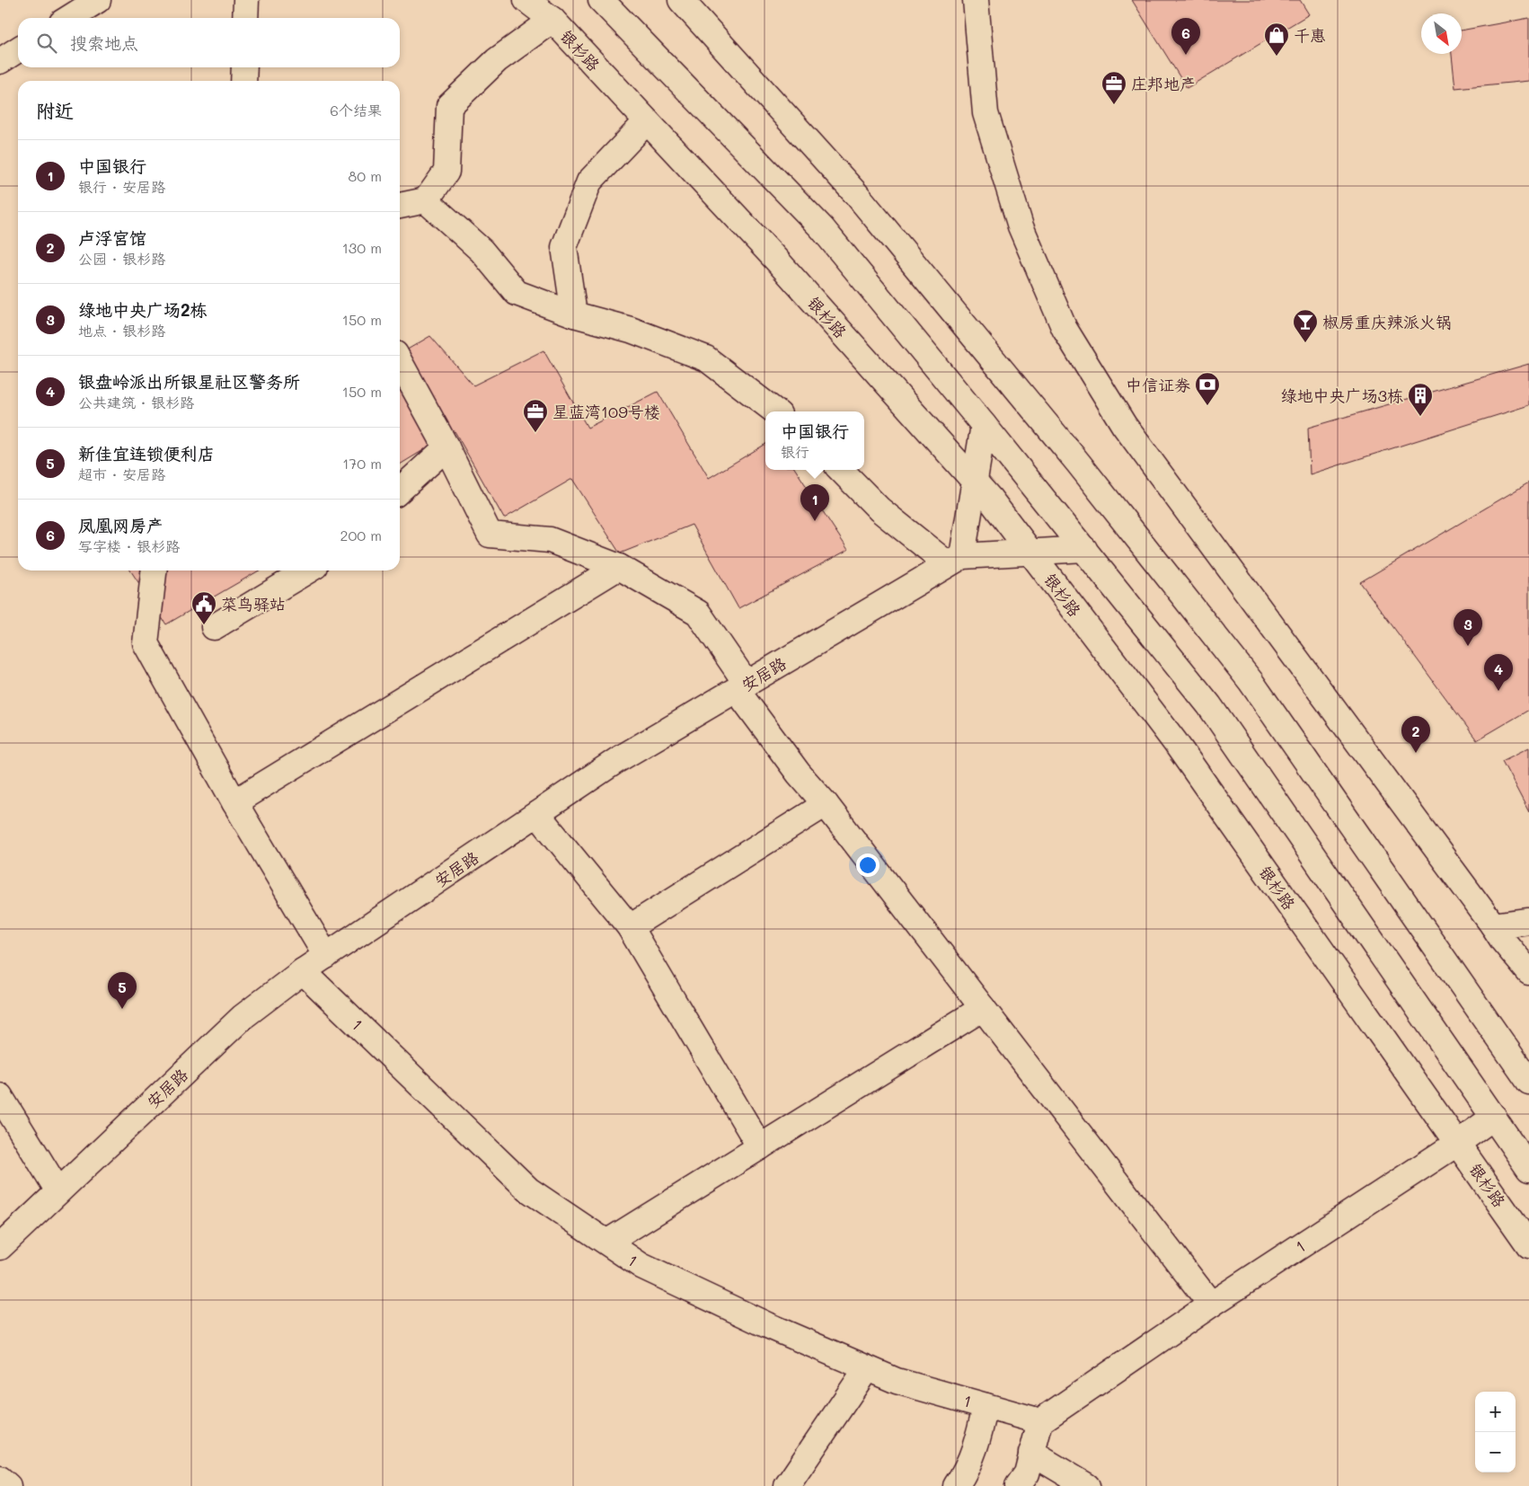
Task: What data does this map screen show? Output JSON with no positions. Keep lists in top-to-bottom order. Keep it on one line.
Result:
{"streets":{"street":["银杉路","安居路","1"]},"crossings":[["银杉路","1"],["安居路","1"]],"places":{"shop":["千惠"],"office":["庄邦地产","星蓝湾109号楼"],"bar":["椒房重庆辣派火锅"],"bank":["中信证券"],"building":["绿地中央广场3栋"],"public building":["菜鸟驿站"]},"north":"bottom right","page":{"pins":["6","1","3","4","2","5"],"search":"搜索地点","heading":["附近","6个结果"],"list":[{"mark":"1","name":"中国银行","note":"银行 · 安居路","value":"80 m"},{"mark":"2","name":"卢浮宫馆","note":"公园 · 银杉路","value":"130 m"},{"mark":"3","name":"绿地中央广场2栋","note":"地点 · 银杉路","value":"150 m"},{"mark":"4","name":"银盘岭派出所银星社区警务所","note":"公共建筑 · 银杉路","value":"150 m"},{"mark":"5","name":"新佳宜连锁便利店","note":"超市 · 安居路","value":"170 m"},{"mark":"6","name":"凤凰网房产","note":"写字楼 · 银杉路","value":"200 m"}],"popup":["中国银行","银行"],"map_buttons":["+","−"]}}
